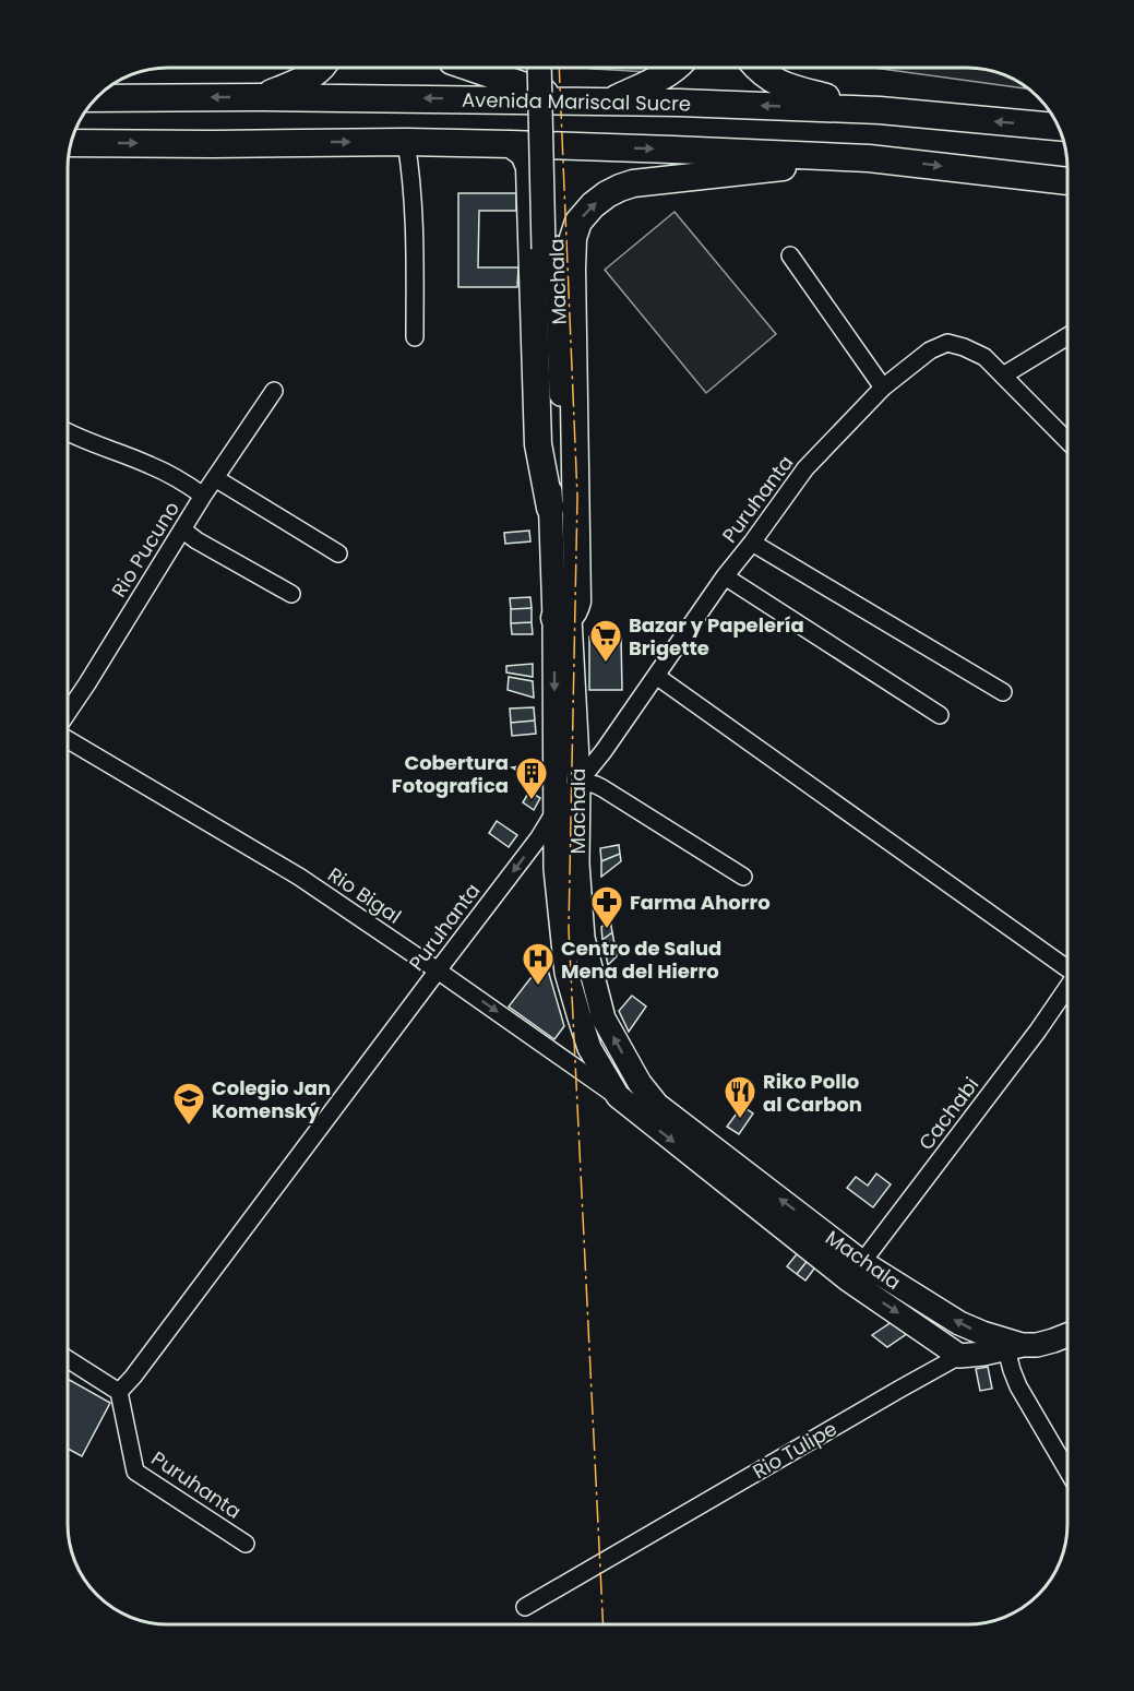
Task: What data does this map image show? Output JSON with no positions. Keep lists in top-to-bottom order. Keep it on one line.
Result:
{"streets":{"main road":["Avenida Mariscal Sucre","Machala","Rio Tulipe"],"street":["Puruhanta","Rio Pucuno","Rio Bigal","Cachabi"]},"crossings":[["Machala","Puruhanta"],["Machala","Rio Bigal"],["Machala","Cachabi"],["Machala","Rio Tulipe"],["Puruhanta","Rio Bigal"]],"places":{"supermarket":["Bazar y Papelería Brigette"],"building":["Cobertura Fotografica"],"pharmacy":["Farma Ahorro"],"hospital":["Centro de Salud Mena del Hierro"],"restaurant":["Riko Pollo al Carbon"],"school or university":["Colegio Jan Komenský"]}}
